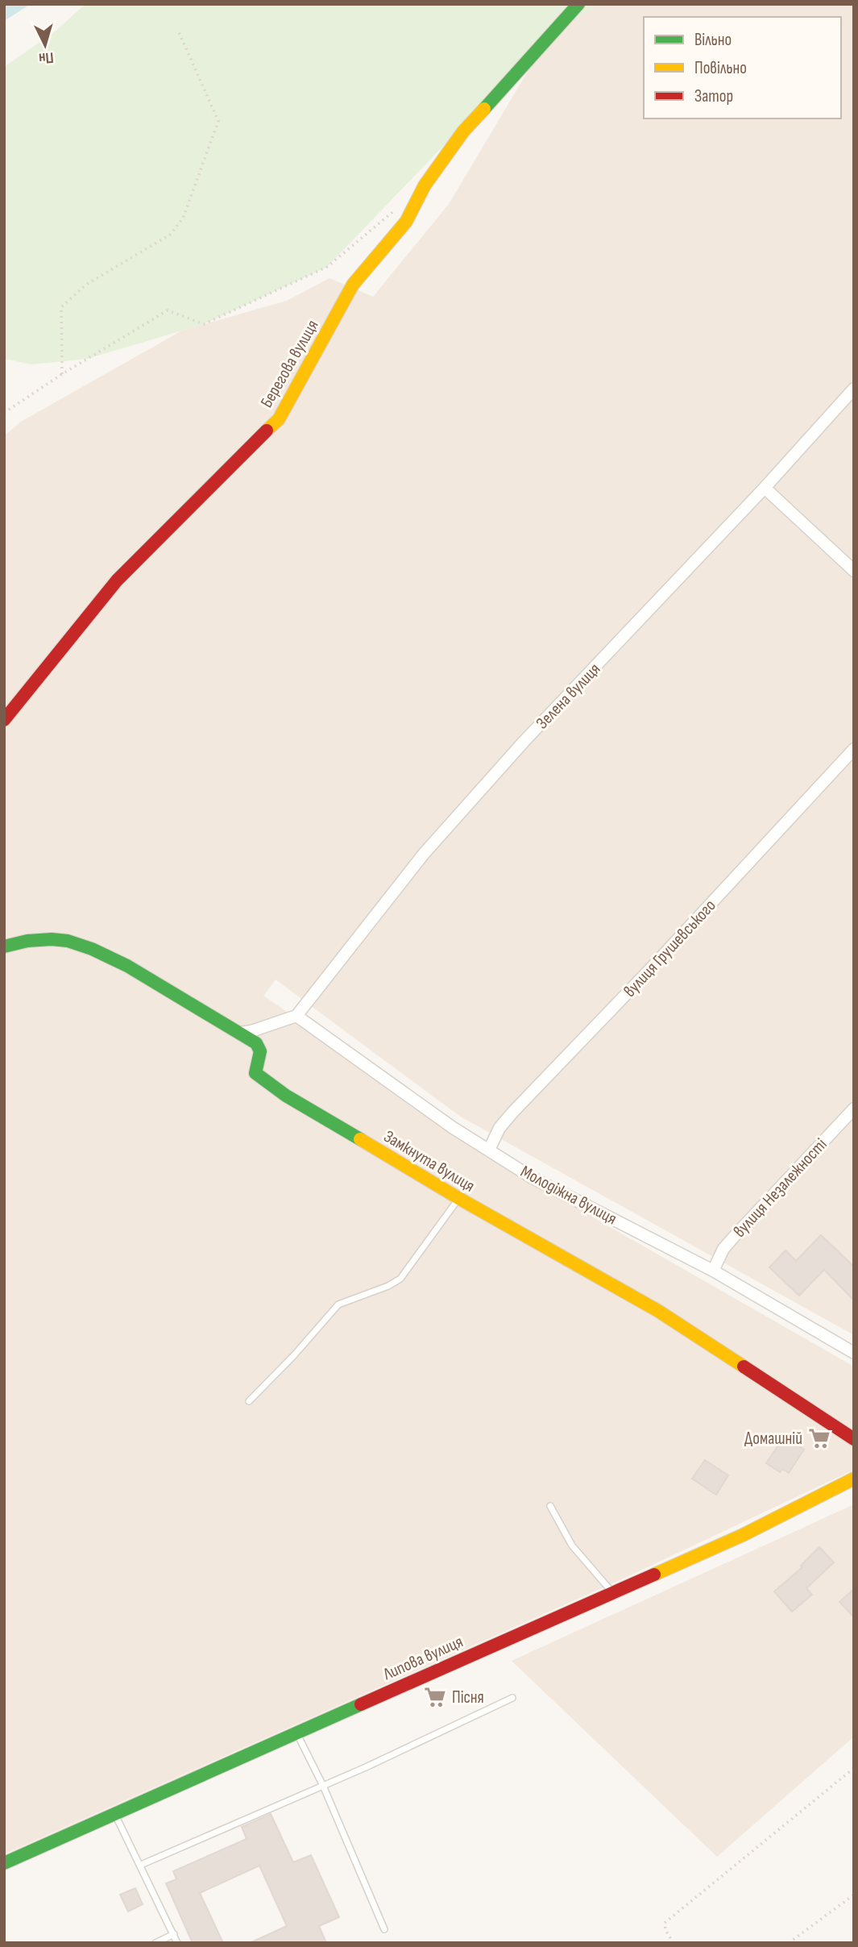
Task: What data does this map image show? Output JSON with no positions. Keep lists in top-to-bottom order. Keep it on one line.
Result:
{"streets":{"street":["Берегова вулиця","Зелена вулиця","вулиця Грушевського","Замкнута вулиця","вулиця Незалежності","Молодіжна вулиця","Липова вулиця"]},"crossings":[["Зелена вулиця","Молодіжна вулиця"],["вулиця Грушевського","Молодіжна вулиця"],["вулиця Незалежності","Молодіжна вулиця"]],"places":{"supermarket":["Домашній","Пісня"]},"legend":["Вільно","Повільно","Затор"],"north":"bottom"}
